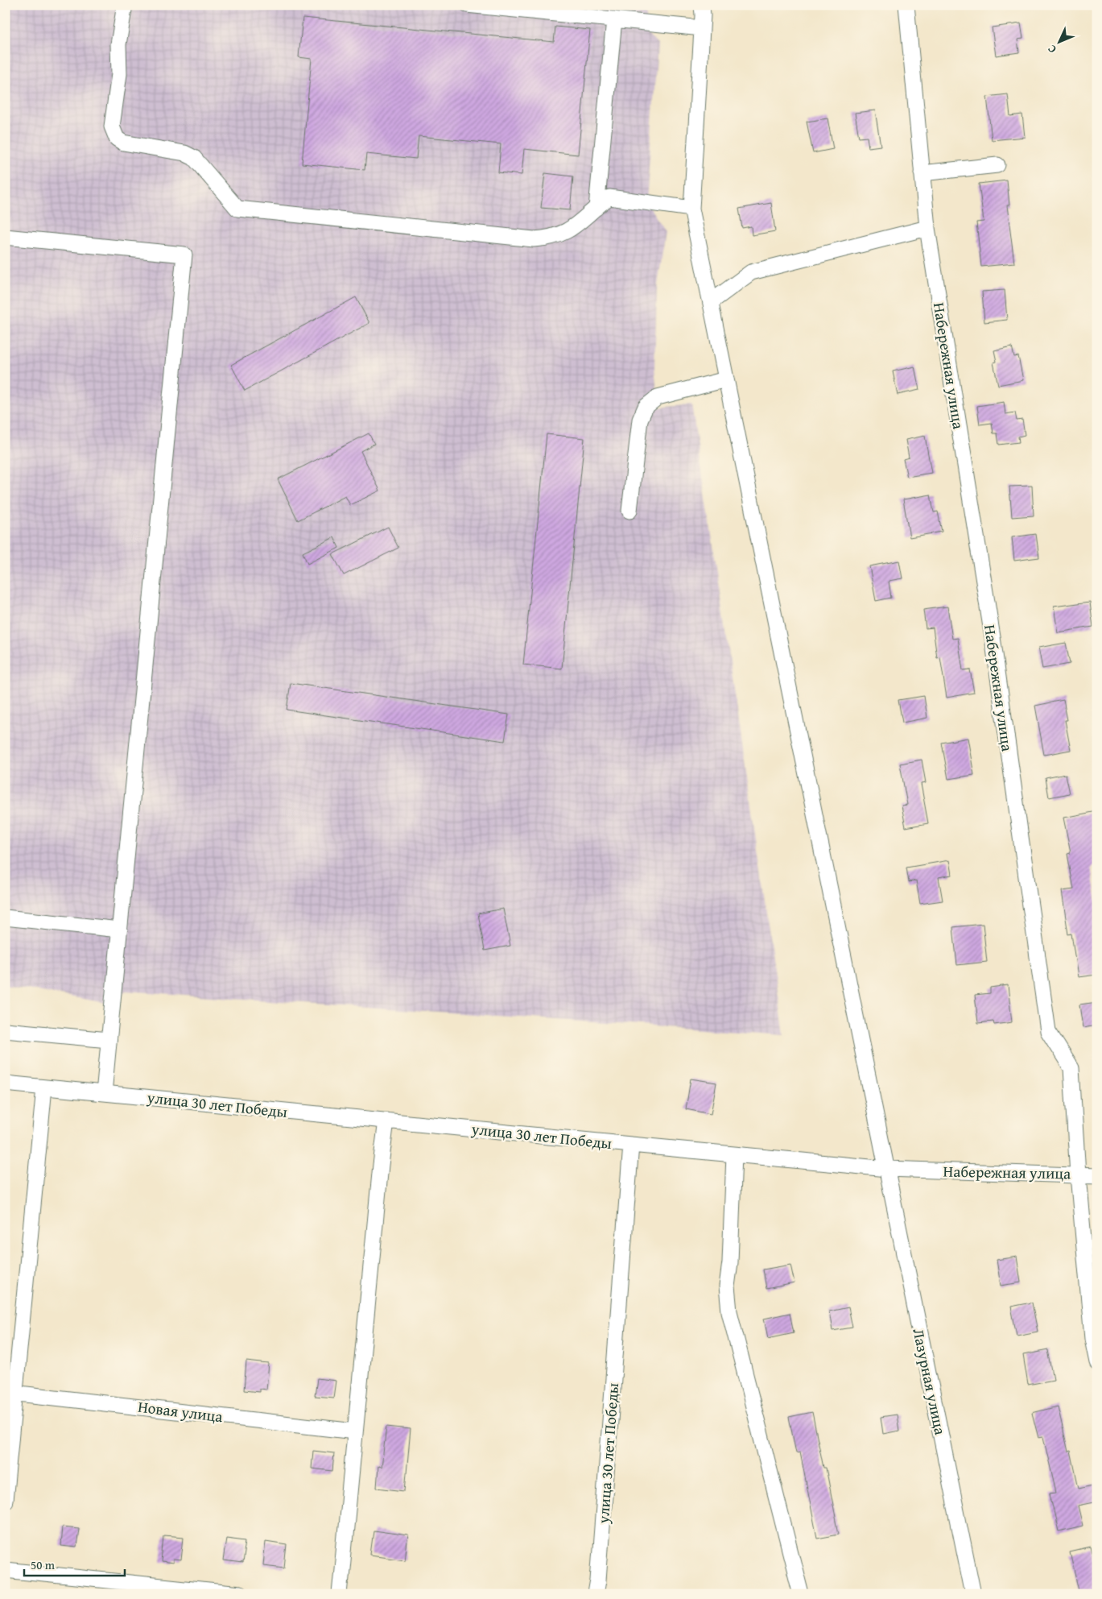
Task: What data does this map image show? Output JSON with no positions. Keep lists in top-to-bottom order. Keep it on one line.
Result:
{"streets":{"street":["Набережная улица","улица 30 лет Победы","Лазурная улица","Новая улица"]},"crossings":[["Набережная улица","улица 30 лет Победы"],["Набережная улица","Лазурная улица"]],"scale_bar":"50 m","north":"bottom left"}
